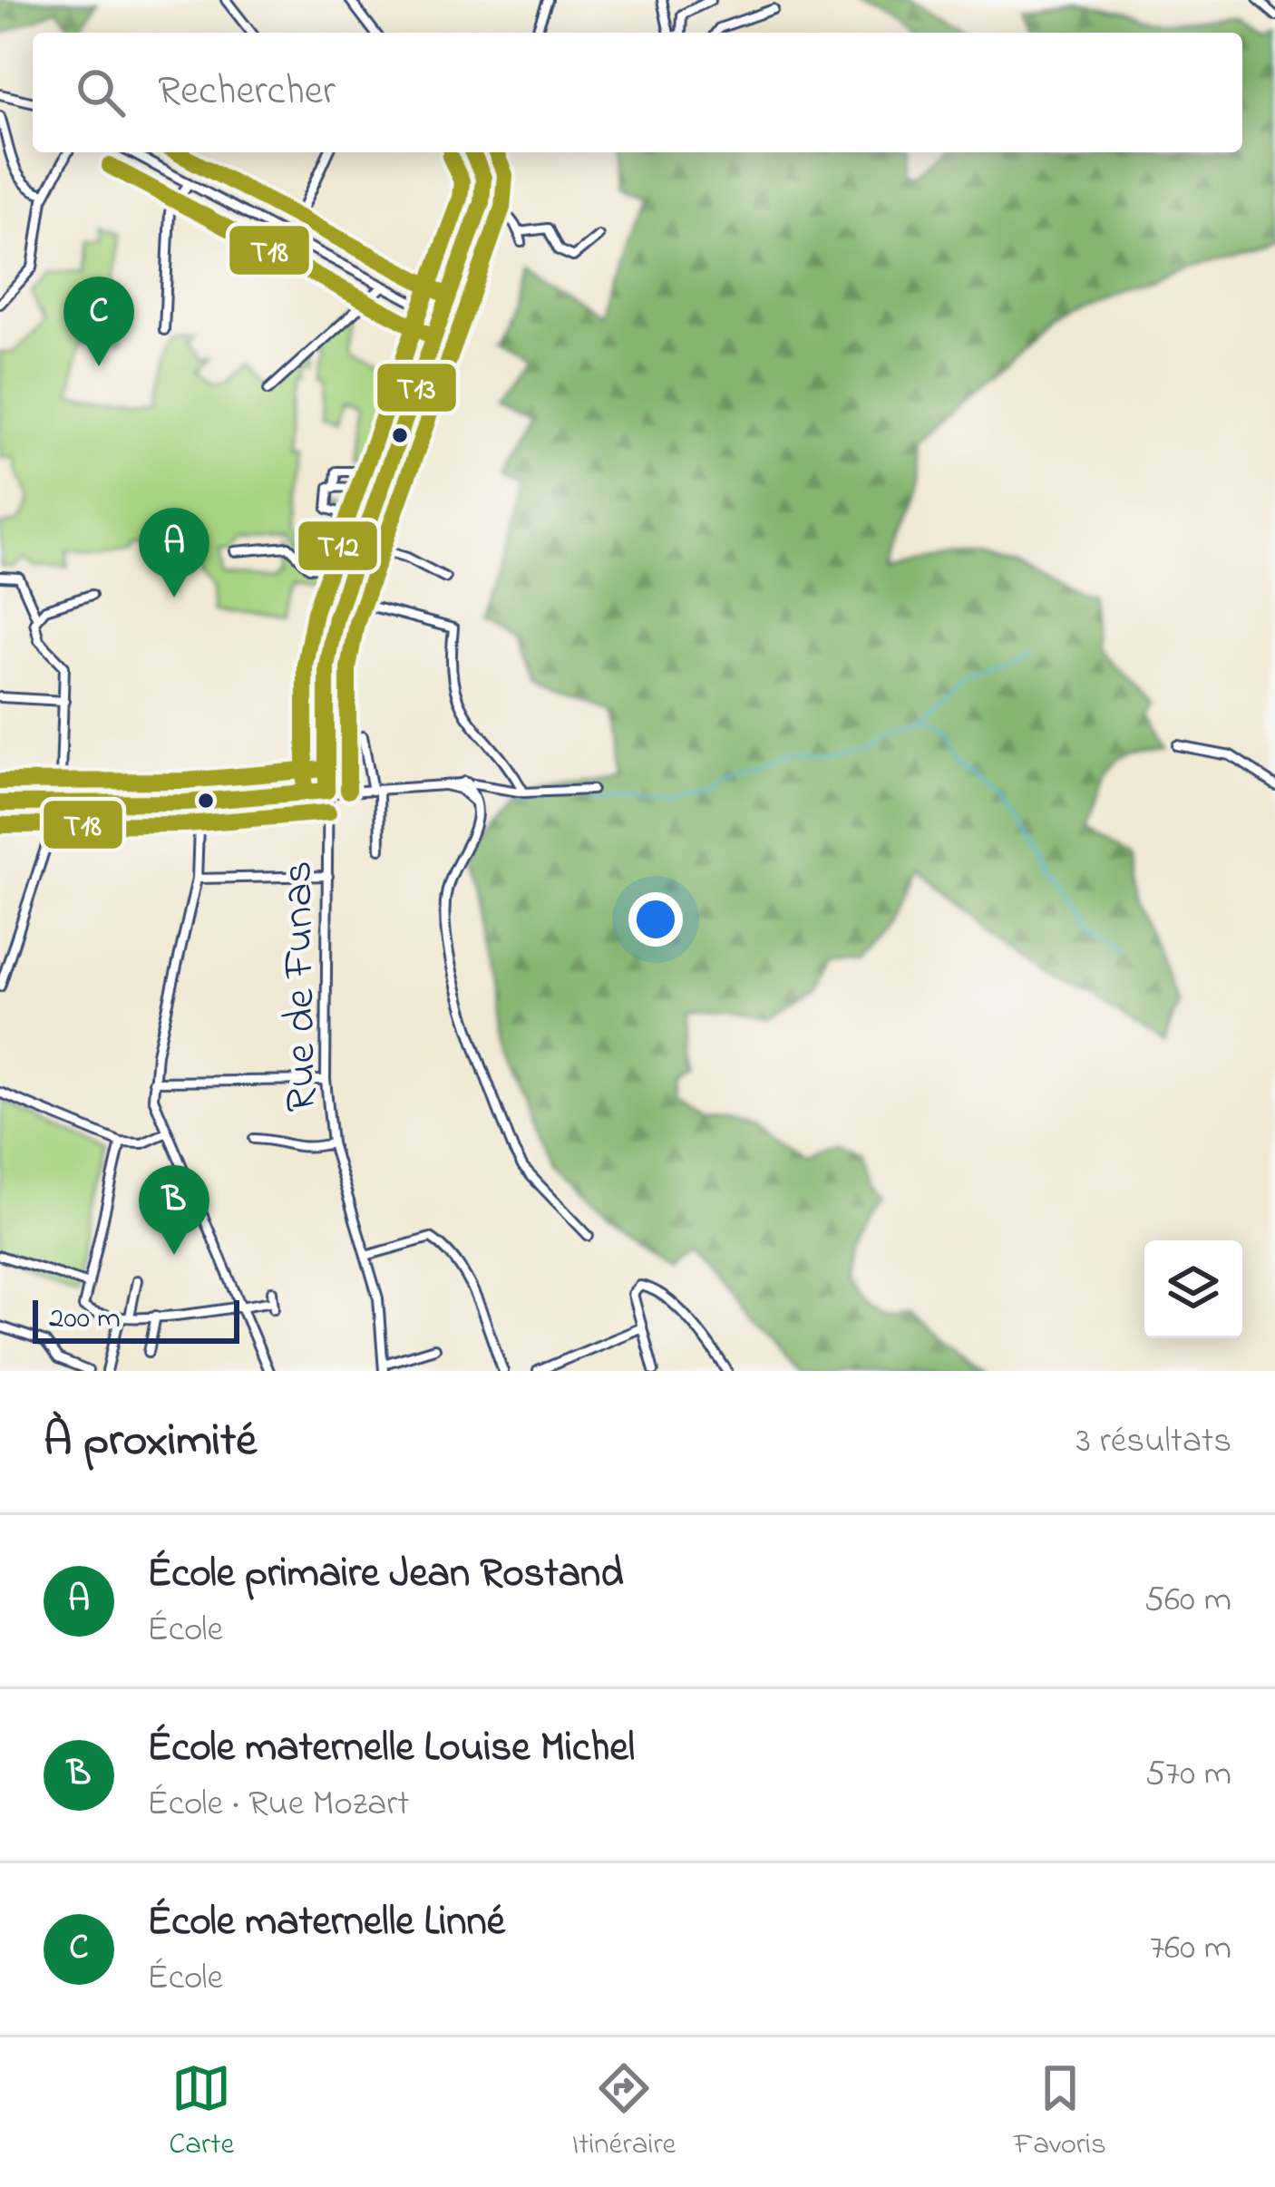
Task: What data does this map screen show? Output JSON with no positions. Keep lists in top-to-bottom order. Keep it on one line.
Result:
{"streets":{"street":["Rue de Funas"]},"lines":["transit line T13","transit line T18","transit line T12"],"scale_bar":"200 m","page":{"search":"Rechercher","pins":["C","A","B"],"scale":"200 m","heading":["À proximité","3 résultats"],"list":[{"mark":"A","name":"École primaire Jean Rostand","note":"École","value":"560 m"},{"mark":"B","name":"École maternelle Louise Michel","note":"École · Rue Mozart","value":"570 m"},{"mark":"C","name":"École maternelle Linné","note":"École","value":"760 m"}],"nav":["Carte","Itinéraire","Favoris"]}}
